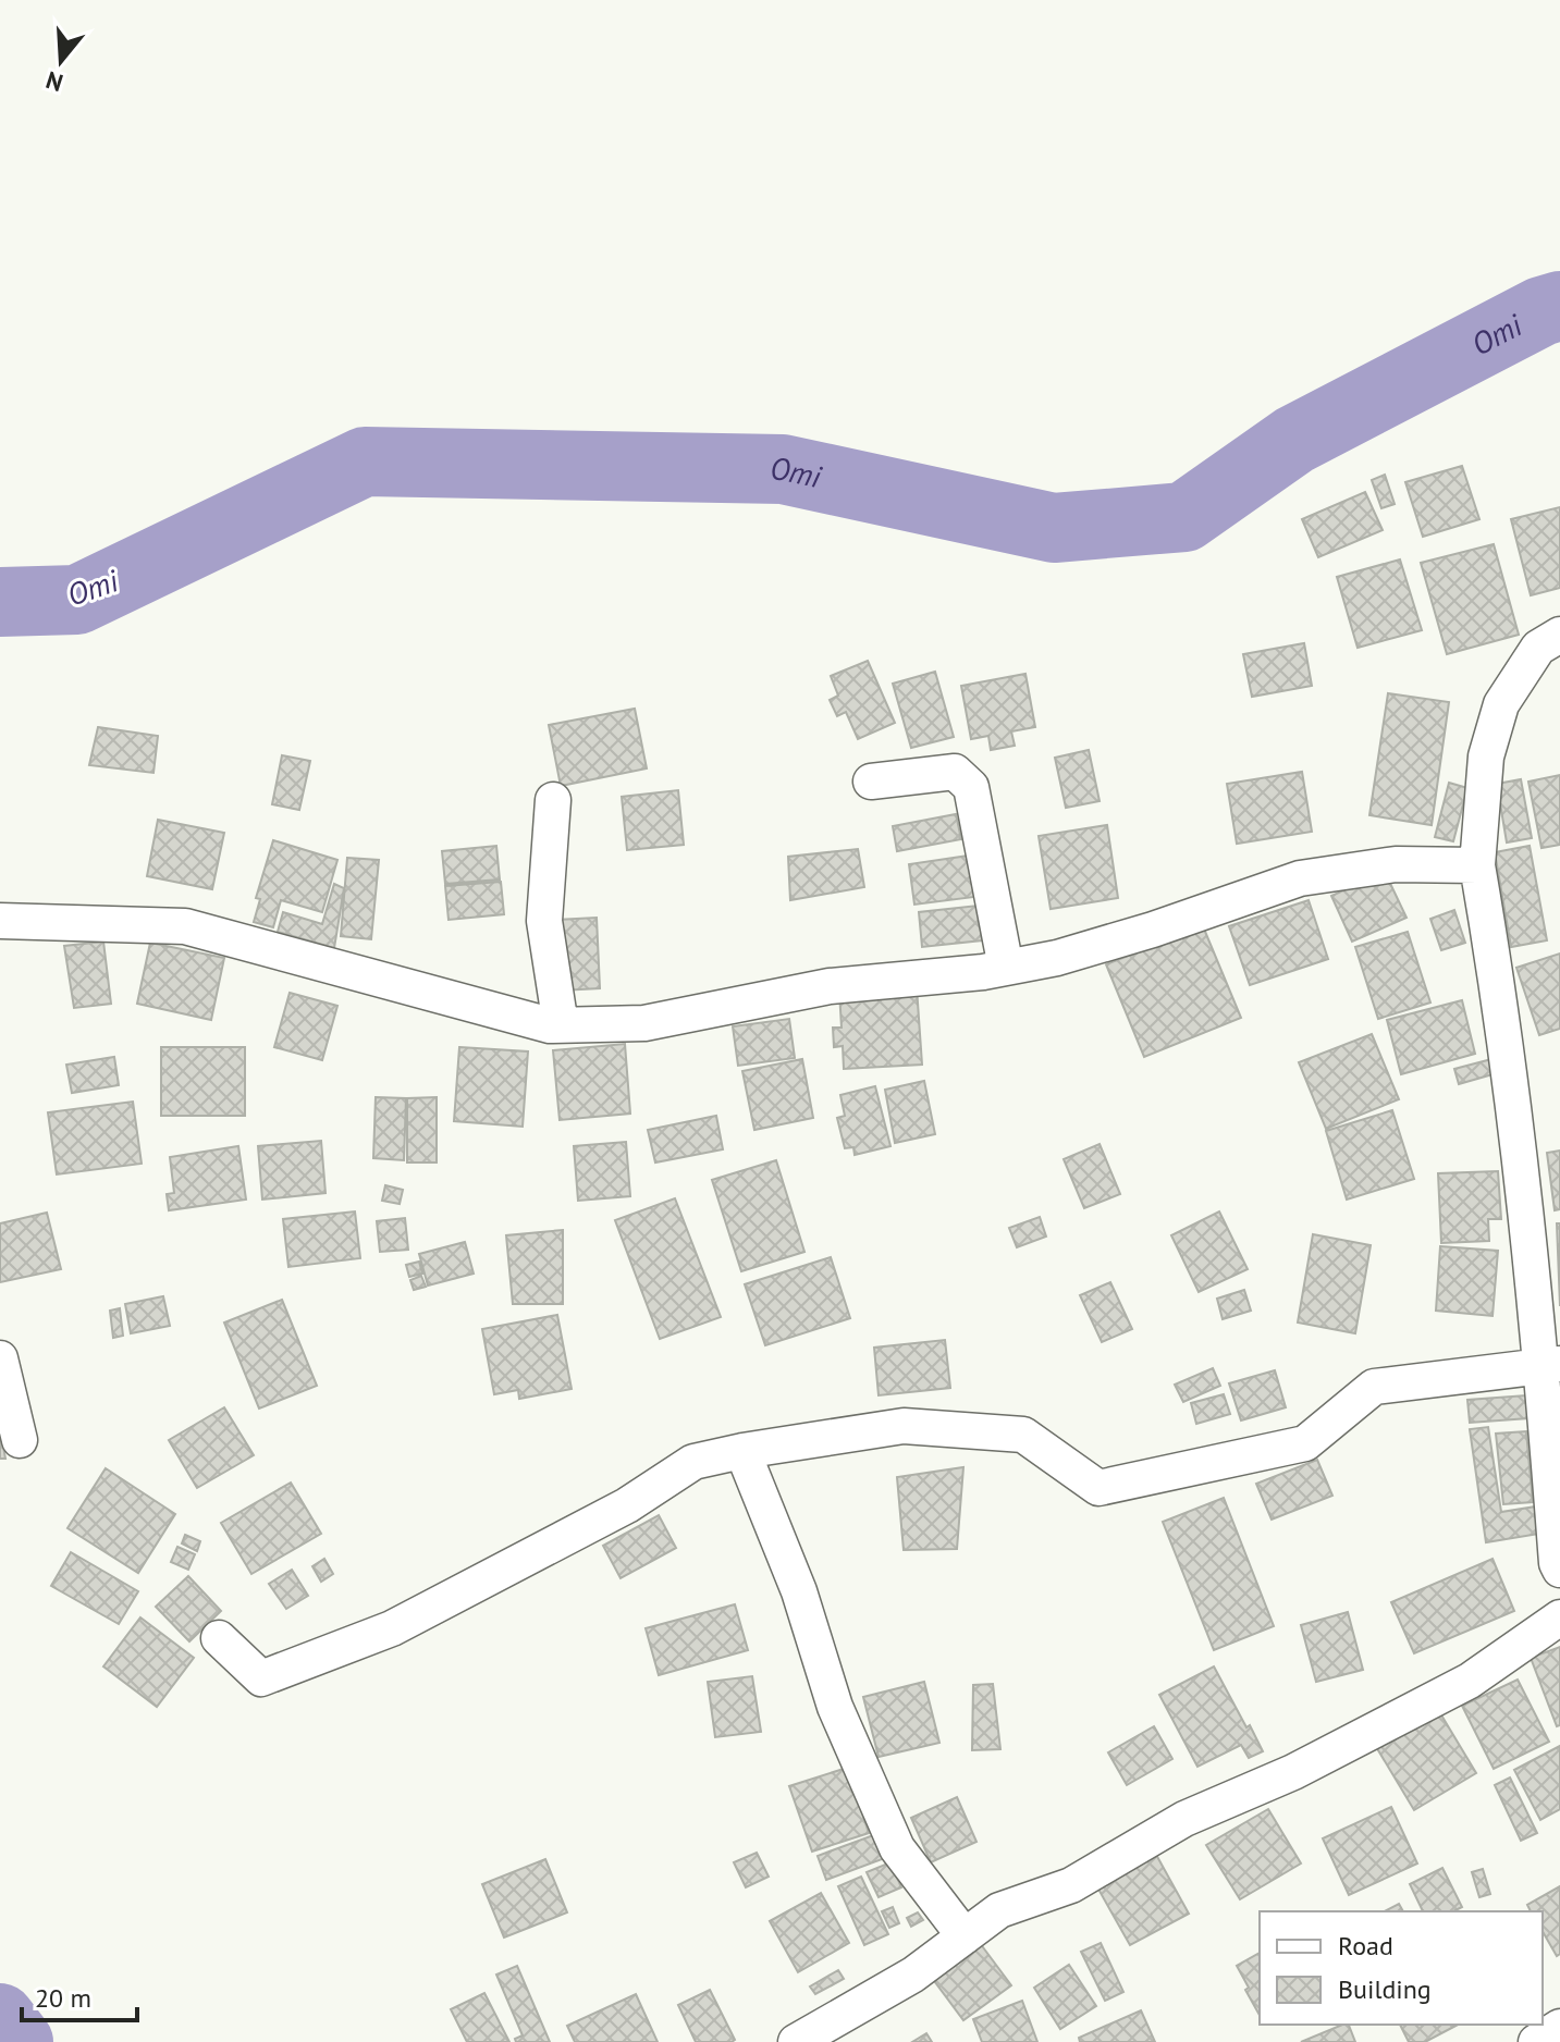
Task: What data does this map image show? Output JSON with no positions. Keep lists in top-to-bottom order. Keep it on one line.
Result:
{"water":["Omi"],"legend":["Road","Building"],"scale_bar":"20 m","north":"bottom"}
